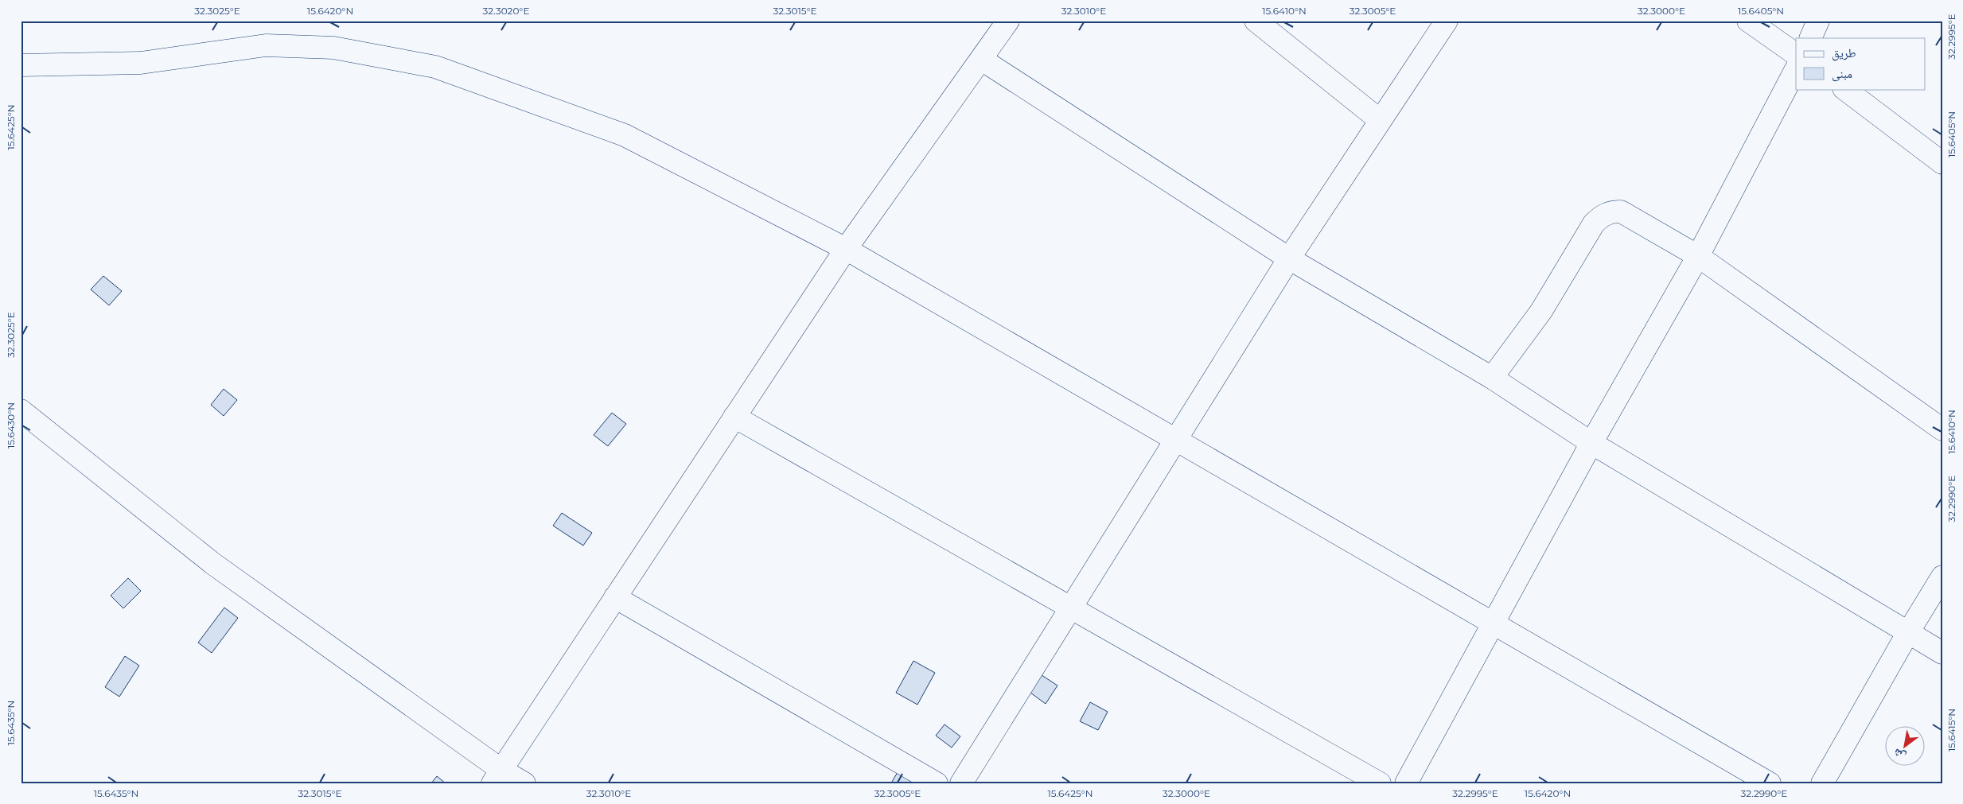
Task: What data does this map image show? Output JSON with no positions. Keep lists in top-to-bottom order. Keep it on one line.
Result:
{"legend":["طريق","مبنى"],"north":"bottom left","coordinates":["32.3025°E","15.6420°N","32.3020°E","32.3015°E","32.3010°E","15.6410°N","32.3005°E","32.3000°E","15.6405°N","32.2995°E","15.6425°N","15.6430°N","32.2990°E","15.6435°N","15.6415°N"]}
